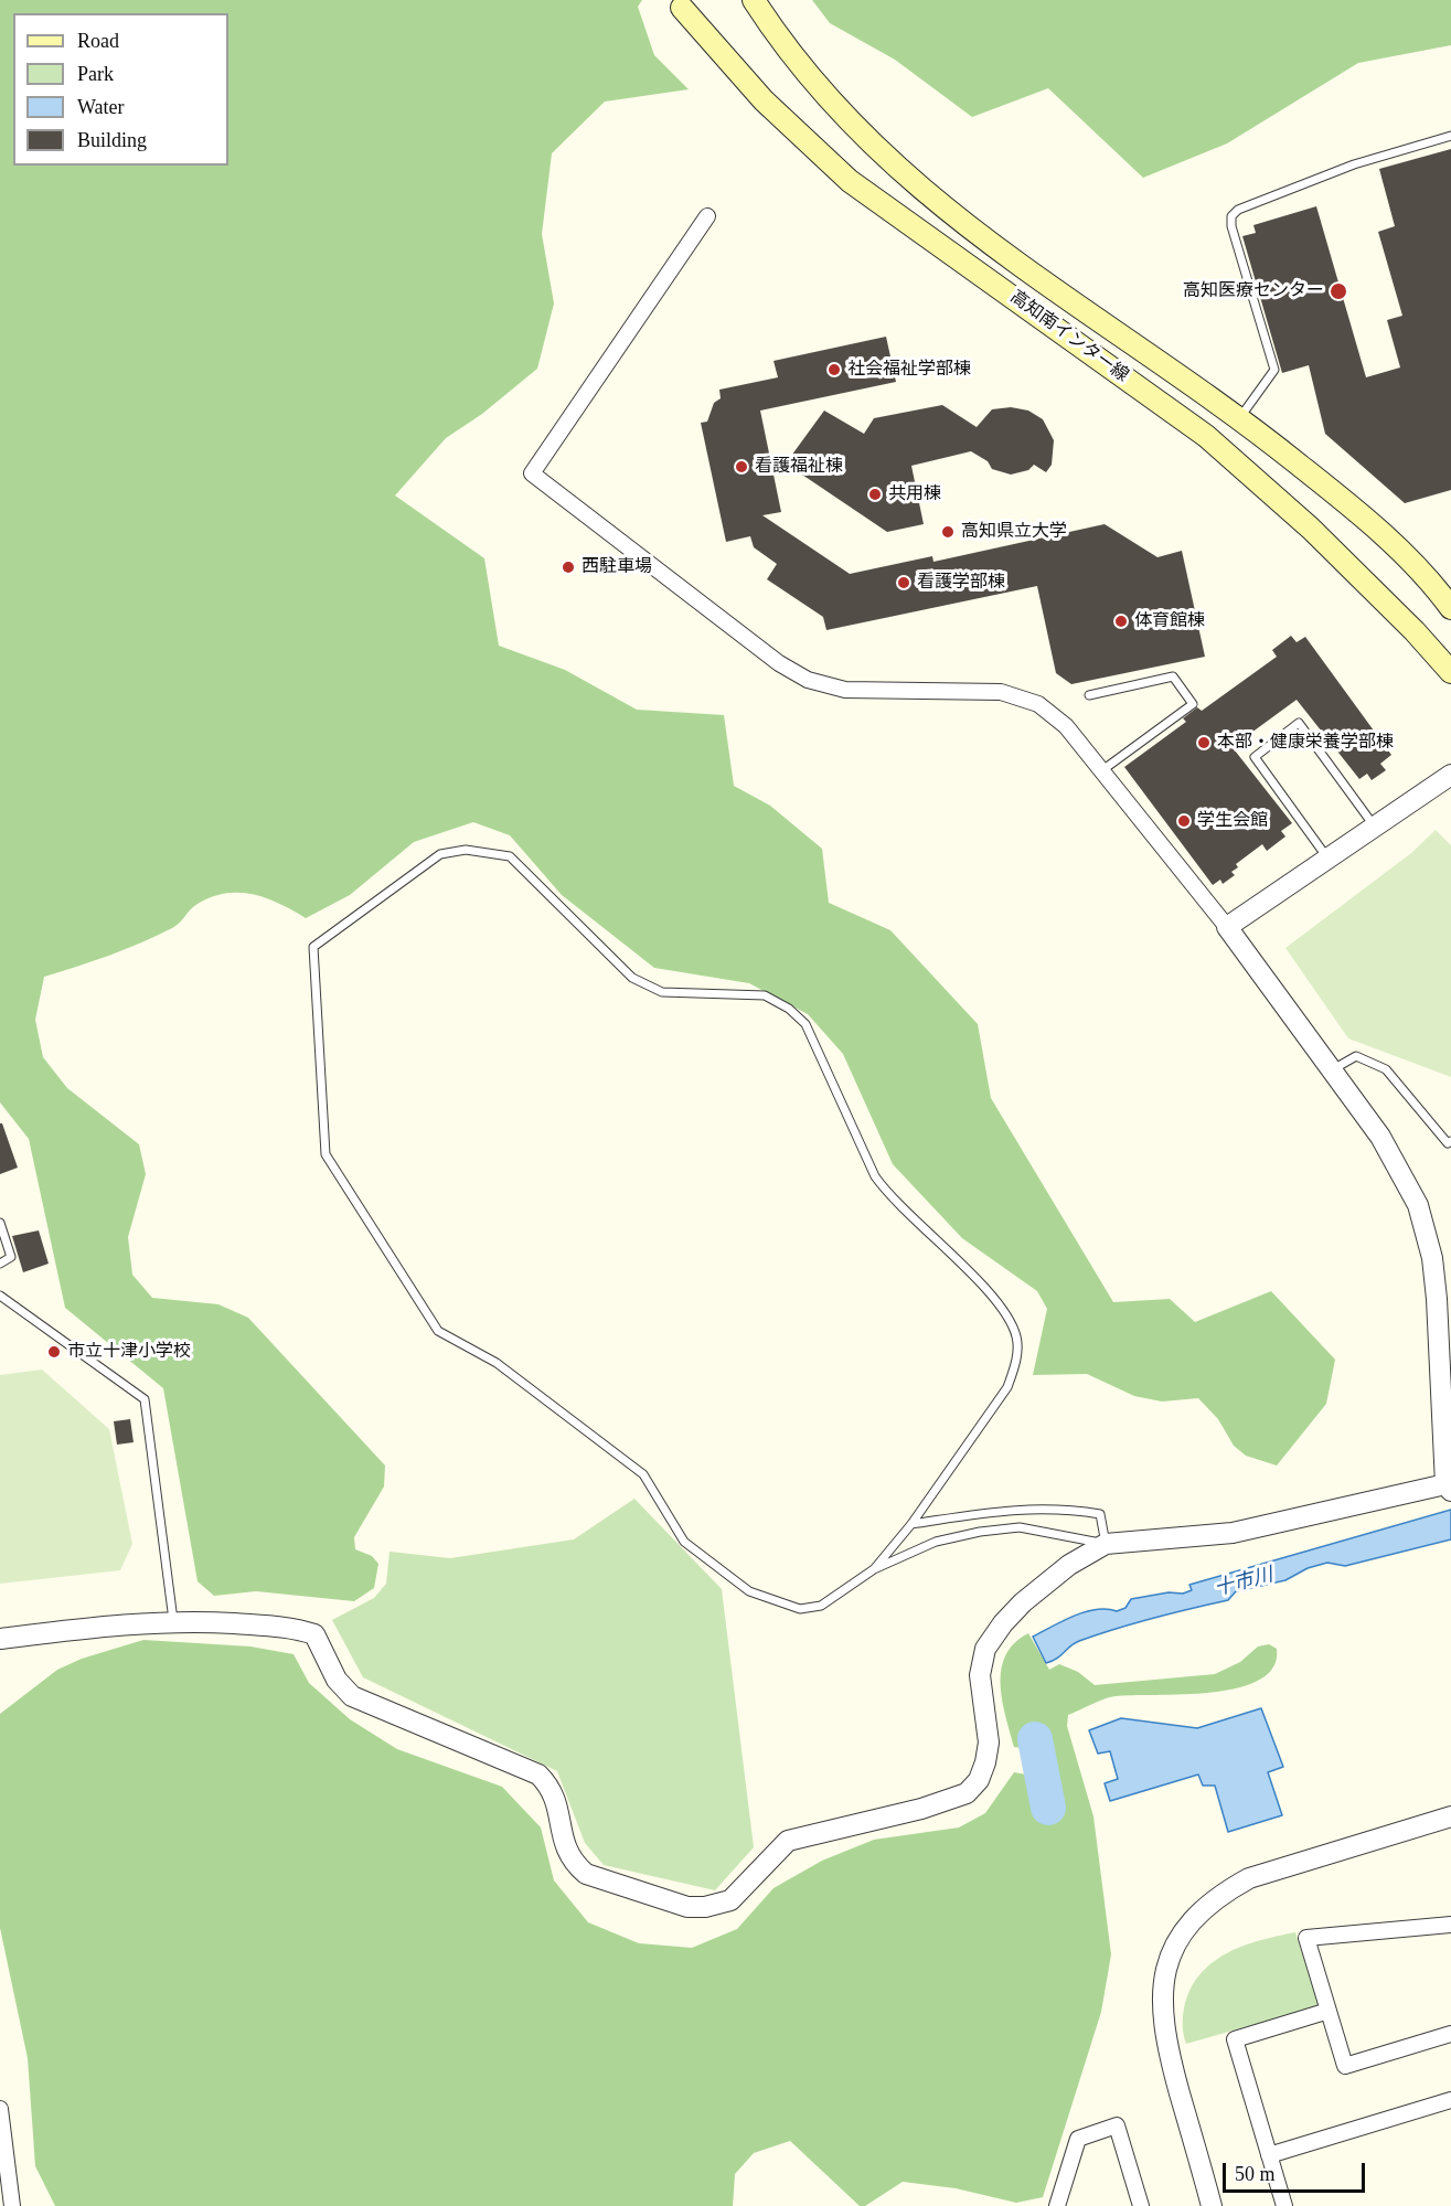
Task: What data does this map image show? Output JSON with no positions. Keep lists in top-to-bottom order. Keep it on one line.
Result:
{"streets":{"main road":["高知南インター線"]},"water":["十市川"],"places":["高知医療センター","社会福祉学部棟","看護福祉棟","共用棟","高知県立大学","西駐車場","看護学部棟","体育館棟","本部・健康栄養学部棟","学生会館","市立十津小学校"],"legend":["Road","Park","Water","Building"],"scale_bar":"50 m"}
